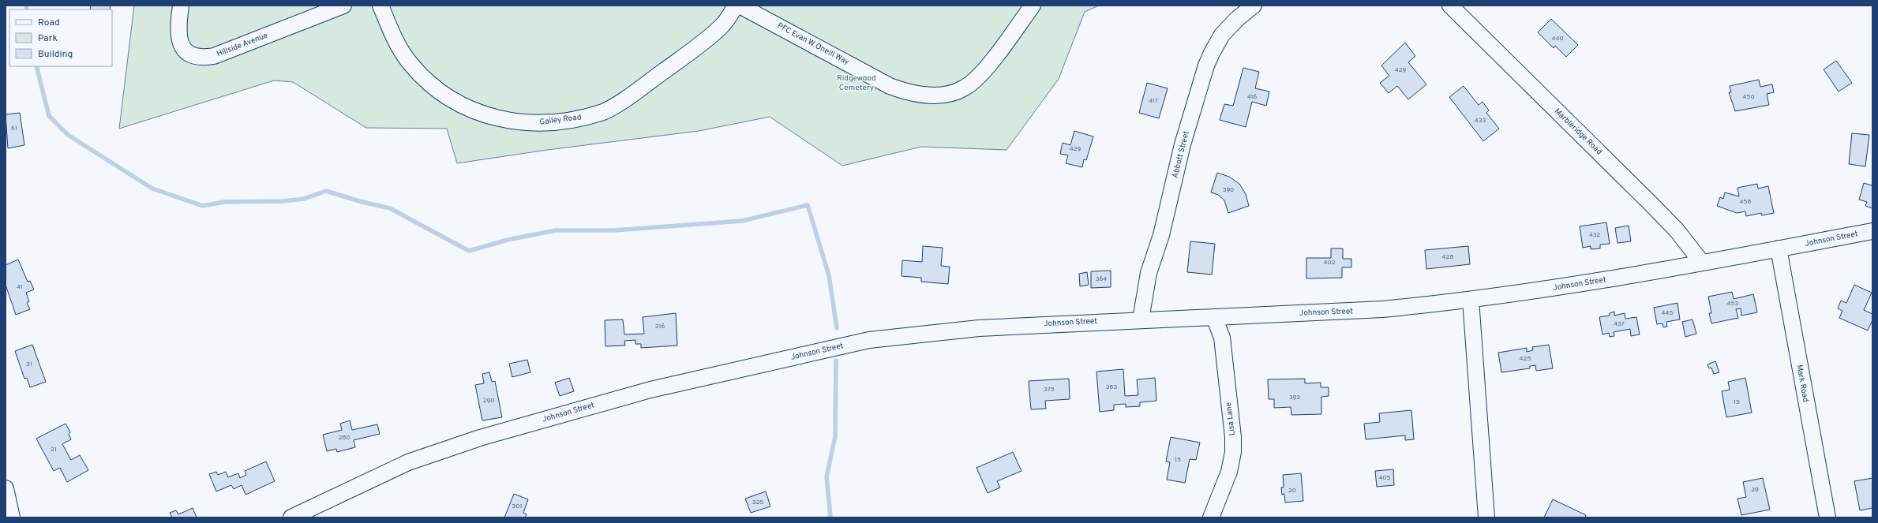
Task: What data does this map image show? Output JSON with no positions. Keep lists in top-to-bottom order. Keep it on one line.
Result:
{"streets":{"street":["PFC Evan W Oneill Way","Hillside Avenue","Gailey Road","Marbleridge Road","Abbott Street","Johnson Street","Mark Road","Lisa Lane"]},"crossings":[["Marbleridge Road","Johnson Street"],["Abbott Street","Johnson Street"],["Johnson Street","Mark Road"],["Johnson Street","Lisa Lane"]],"parks":["Ridgewood Cemetery"],"house_numbers":["440","429","416","450","417","433","61","429","390","458","432","428","402","364","41","453","445","437","316","425","31","383","375","393","290","15","280","21","15","405","29","20","325","301"],"legend":["Road","Park","Building"]}
